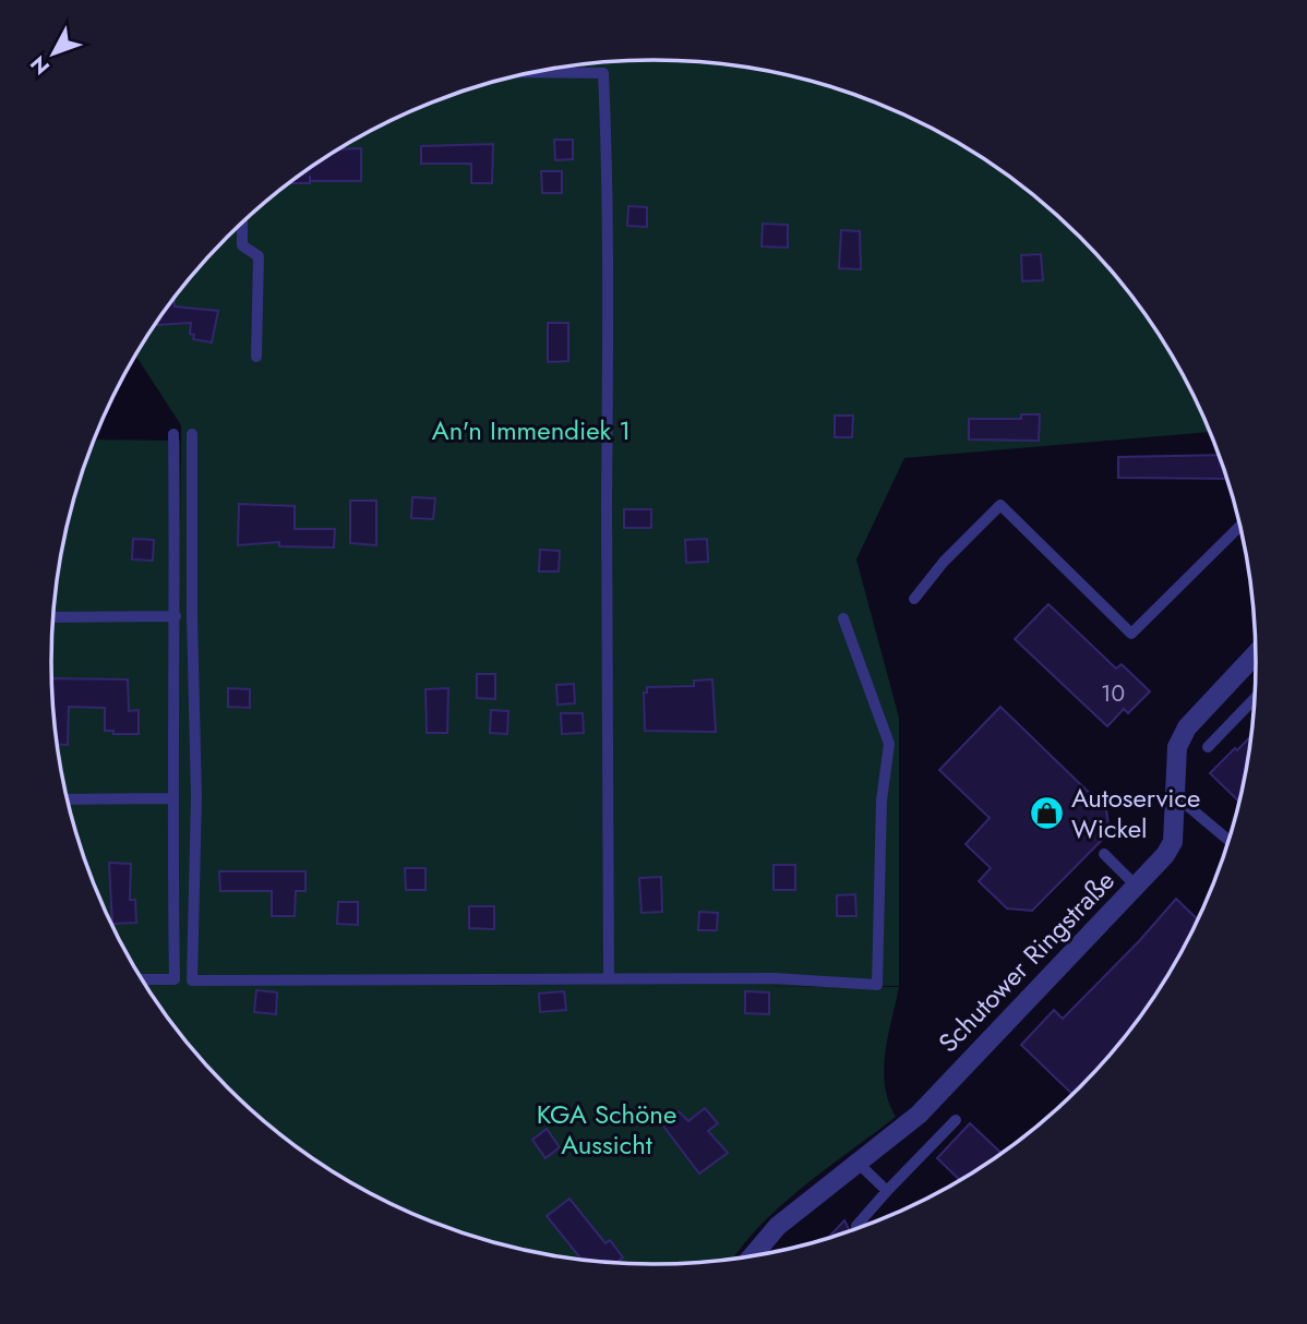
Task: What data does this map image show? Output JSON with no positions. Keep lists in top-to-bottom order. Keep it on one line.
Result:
{"streets":{"street":["Schutower Ringstraße"]},"parks":["An'n Immendiek 1","KGA Schöne Aussicht"],"places":{"shop":["Autoservice Wickel"]},"house_numbers":["10"],"north":"bottom left"}
